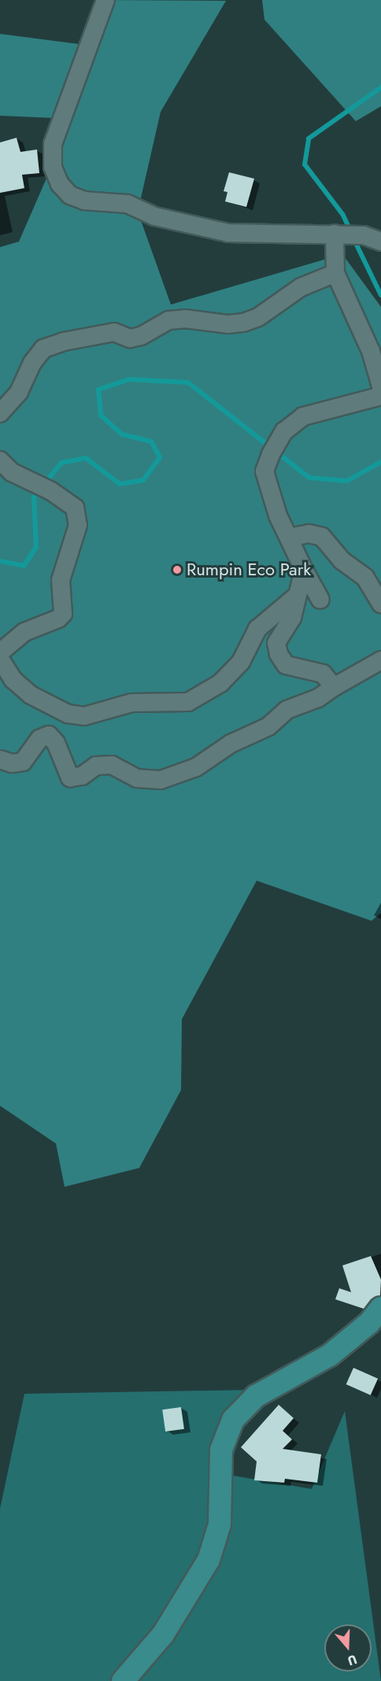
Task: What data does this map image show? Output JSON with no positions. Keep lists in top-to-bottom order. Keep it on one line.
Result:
{"places":["Rumpin Eco Park"],"north":"bottom"}
